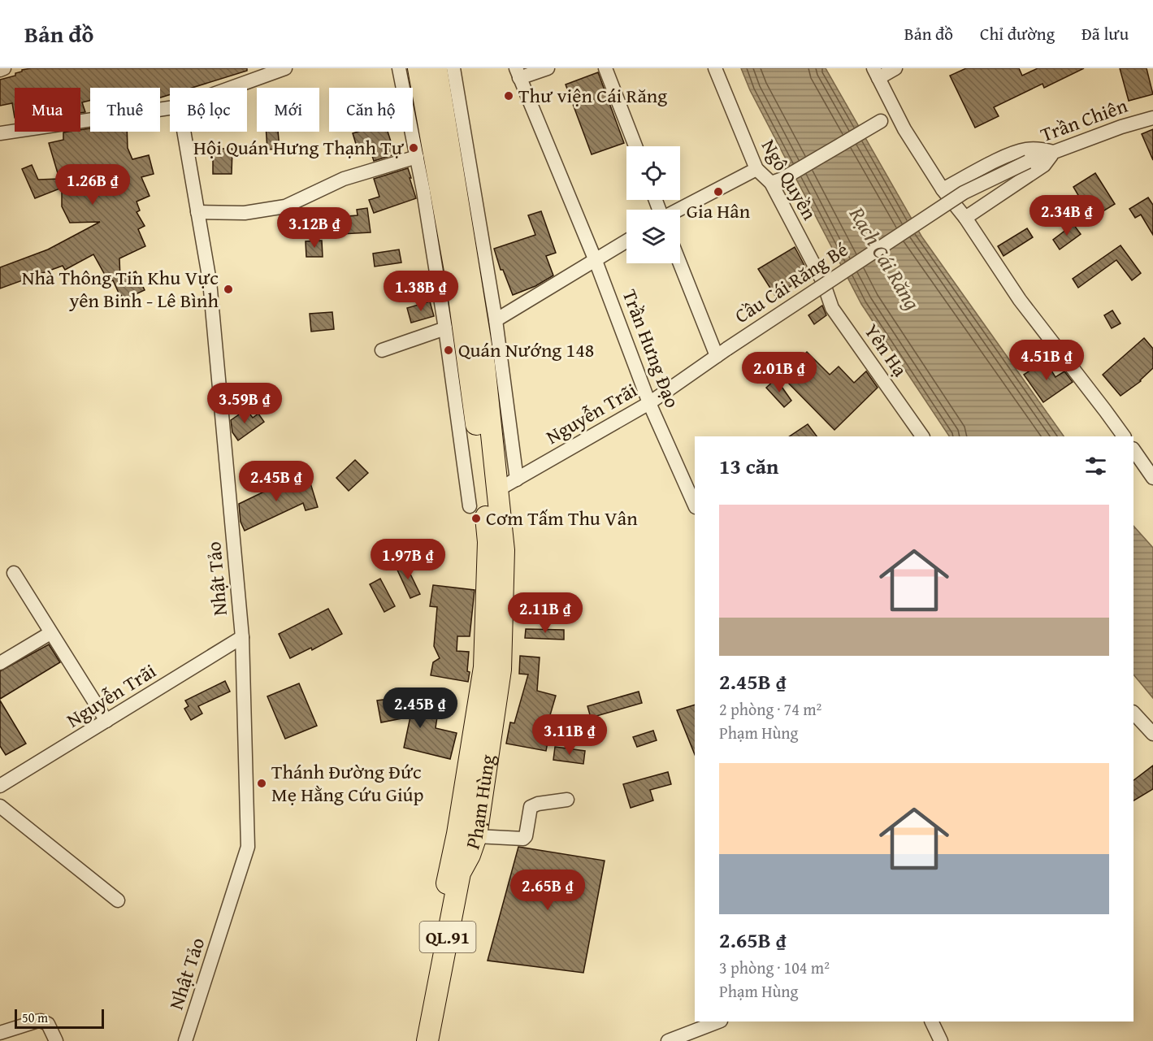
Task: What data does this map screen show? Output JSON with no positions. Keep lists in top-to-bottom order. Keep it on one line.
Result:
{"streets":{"highway":["Phạm Hùng","QL.91"],"street":["Trần Chiên","Ngô Quyền","Cầu Cái Răng Bé","Trần Hưng Đạo","Yên Hạ","Nguyễn Trãi","Nhật Tảo"]},"crossings":[["Trần Chiên","Cầu Cái Răng Bé"],["Ngô Quyền","Yên Hạ"],["Cầu Cái Răng Bé","Nguyễn Trãi"],["Trần Hưng Đạo","Nguyễn Trãi"],["Nguyễn Trãi","Nhật Tảo"],["Nguyễn Trãi","Phạm Hùng"],["Phạm Hùng","QL.91"]],"water":["Rạch Cái Răng"],"places":["Thư viện Cái Răng","Hội Quán Hưng Thạnh Tự","Gia Hân","Nhà Thông Tin Khu Vực yên Binh - Lê Bình","Quán Nướng 148","Cơm Tấm Thu Vân","Thánh Đường Đức Mẹ Hằng Cứu Giúp"],"scale_bar":"50 m","page":{"header":"Bản đồ","nav":["Bản đồ","Chỉ đường","Đã lưu"],"chip":["Mua","Thuê","Bộ lọc","Mới","Căn hộ"],"price":["1.26B ₫","2.34B ₫","3.12B ₫","1.38B ₫","4.51B ₫","2.01B ₫","3.59B ₫","2.45B ₫","1.97B ₫","2.11B ₫","2.45B ₫","3.11B ₫","2.65B ₫"],"heading":"13 căn","list":[{"name":"2.45B ₫","note":"2 phòng · 74 m² · Phạm Hùng"},{"name":"2.65B ₫","note":"3 phòng · 104 m² · Phạm Hùng"}],"scale":"50 m"}}
